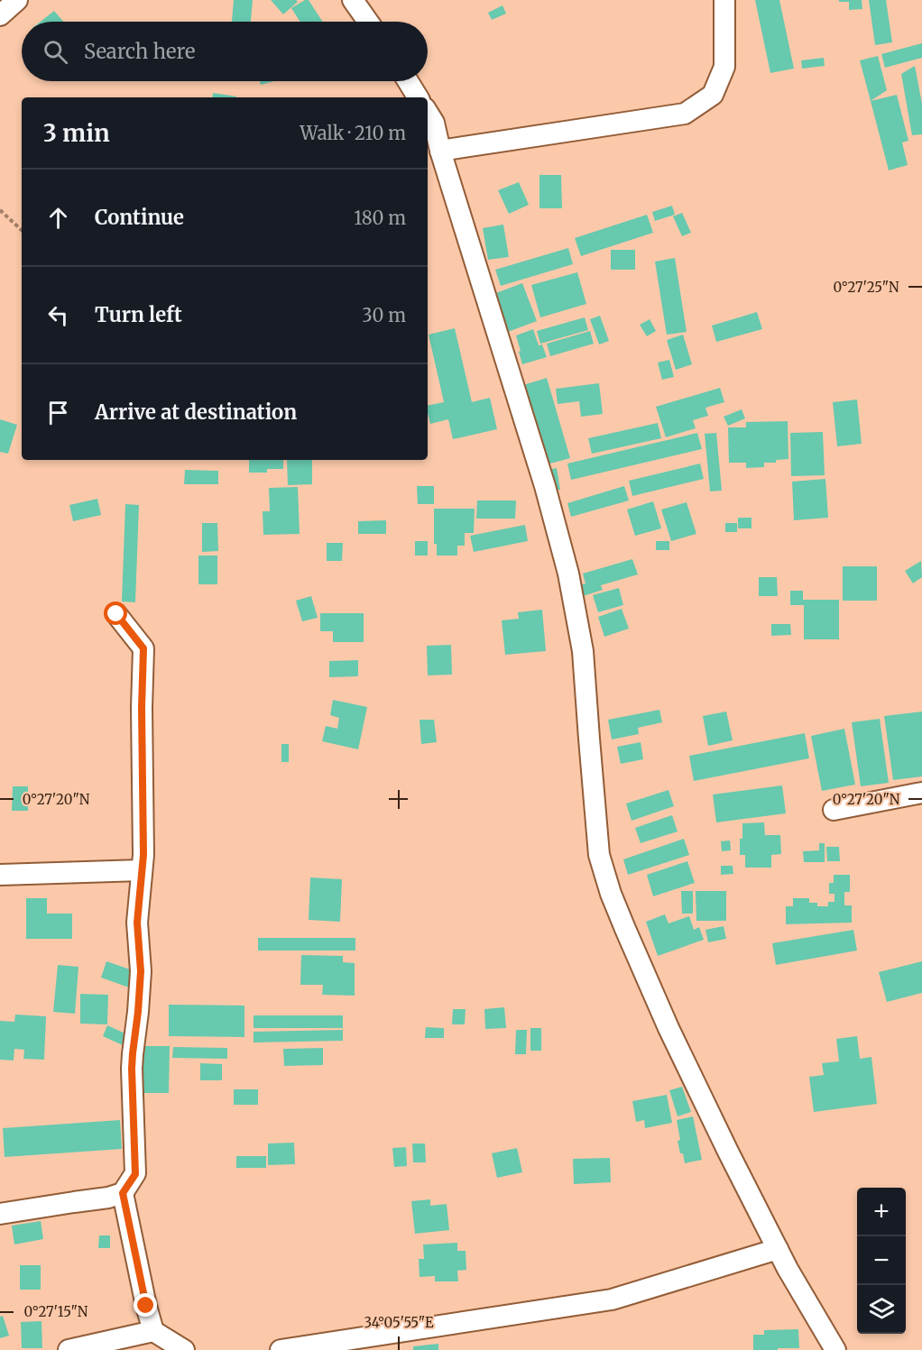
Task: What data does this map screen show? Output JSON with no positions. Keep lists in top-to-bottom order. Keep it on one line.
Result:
{"page":{"search":"Search here","heading":["3 min","Walk · 210 m"],"list":[["Continue","180 m"],["Turn left","30 m"],"Arrive at destination"],"map_buttons":["+","−"]},"coordinates":["0°27'25\"N","0°27'20\"N","0°27'15\"N","34°05'55\"E"]}
